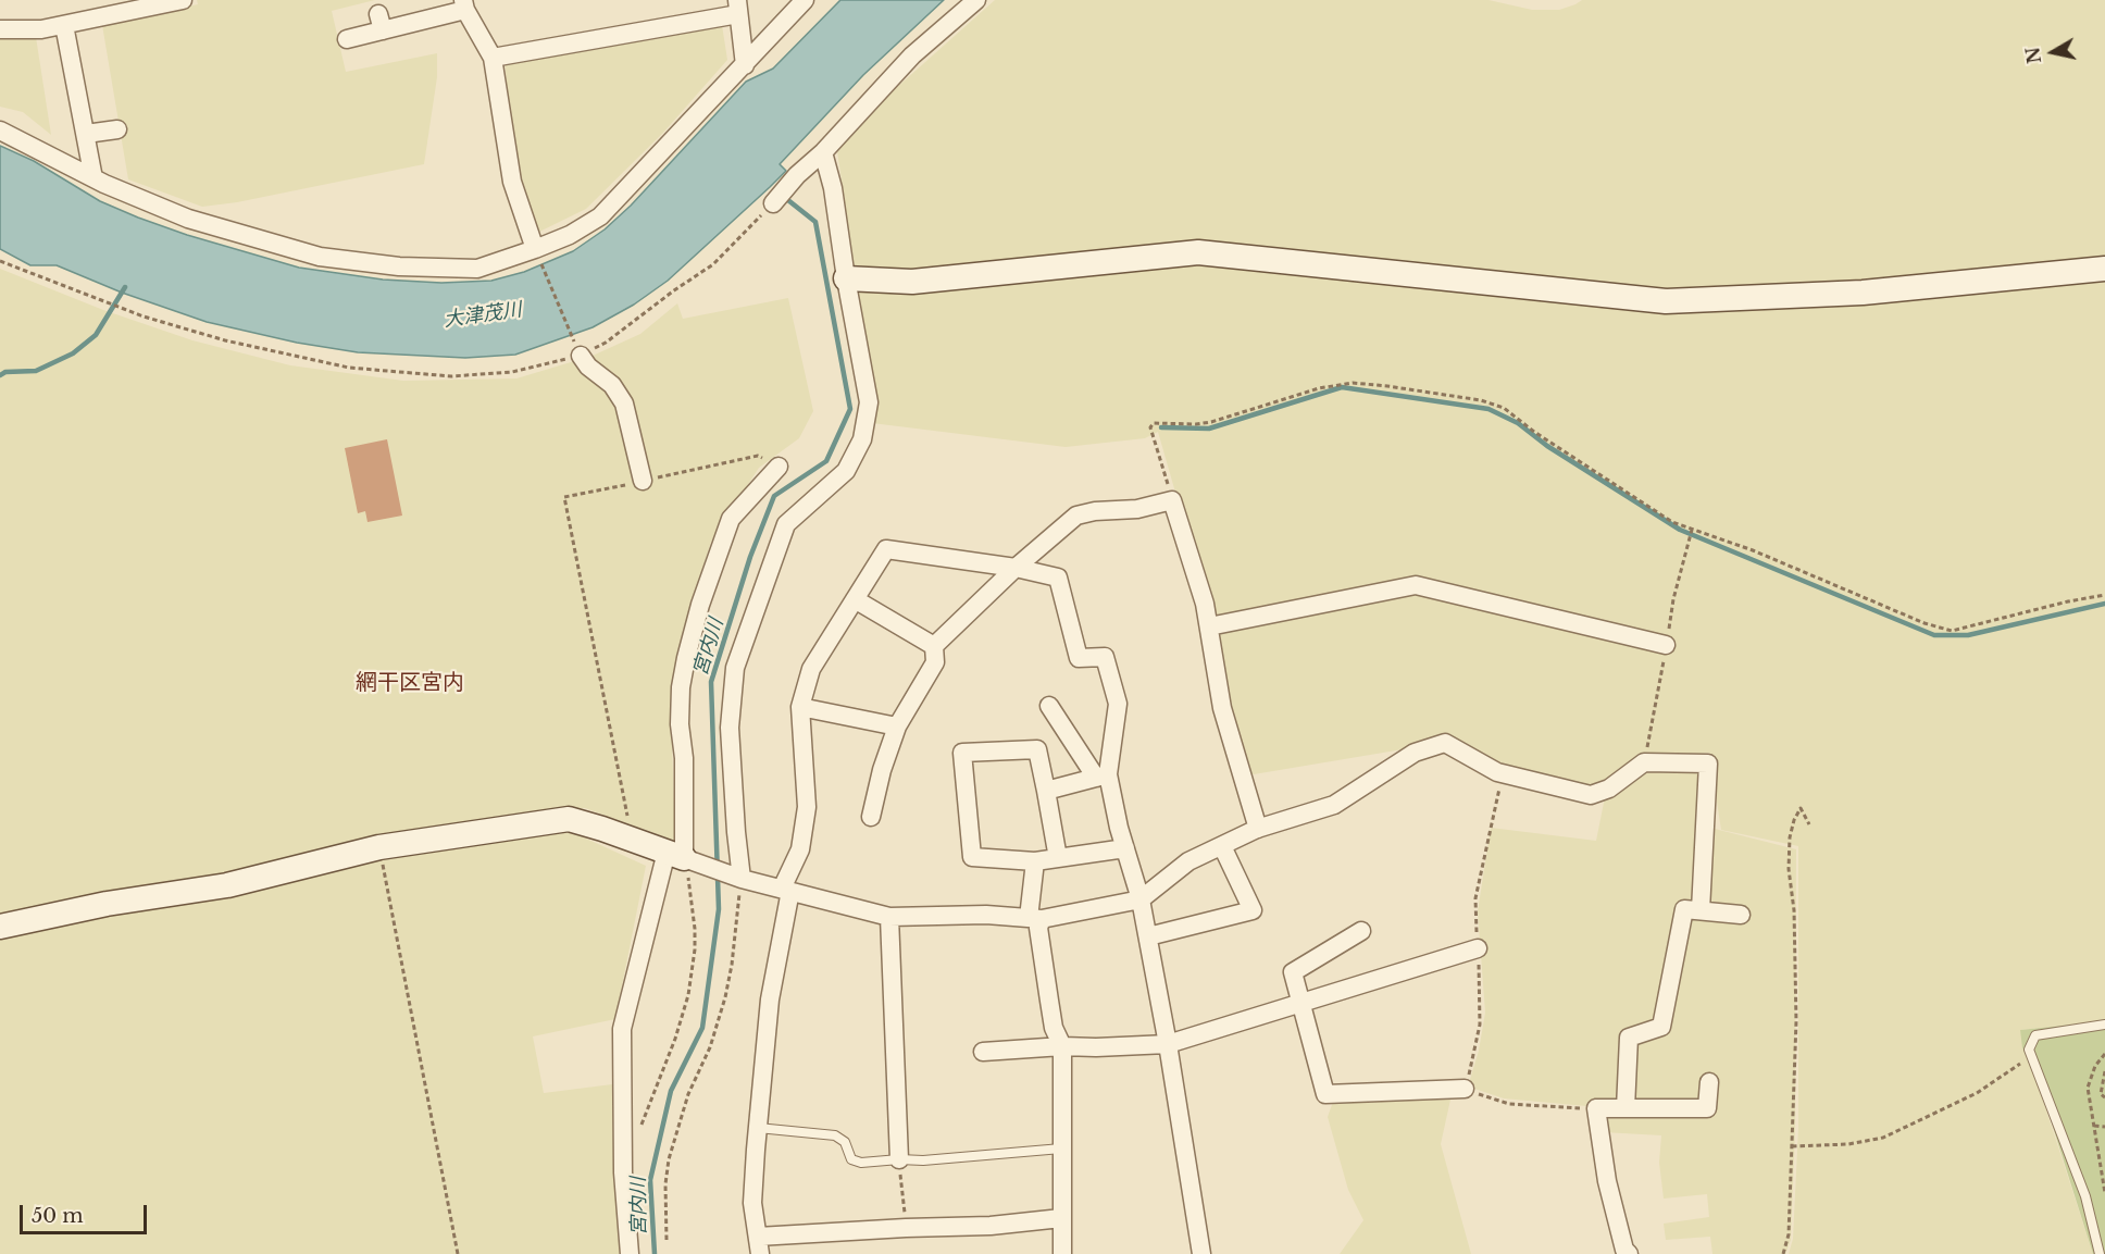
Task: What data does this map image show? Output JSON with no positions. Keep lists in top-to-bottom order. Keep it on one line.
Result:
{"districts":["網干区宮内"],"water":["大津茂川","宮内川"],"scale_bar":"50 m","north":"left"}
